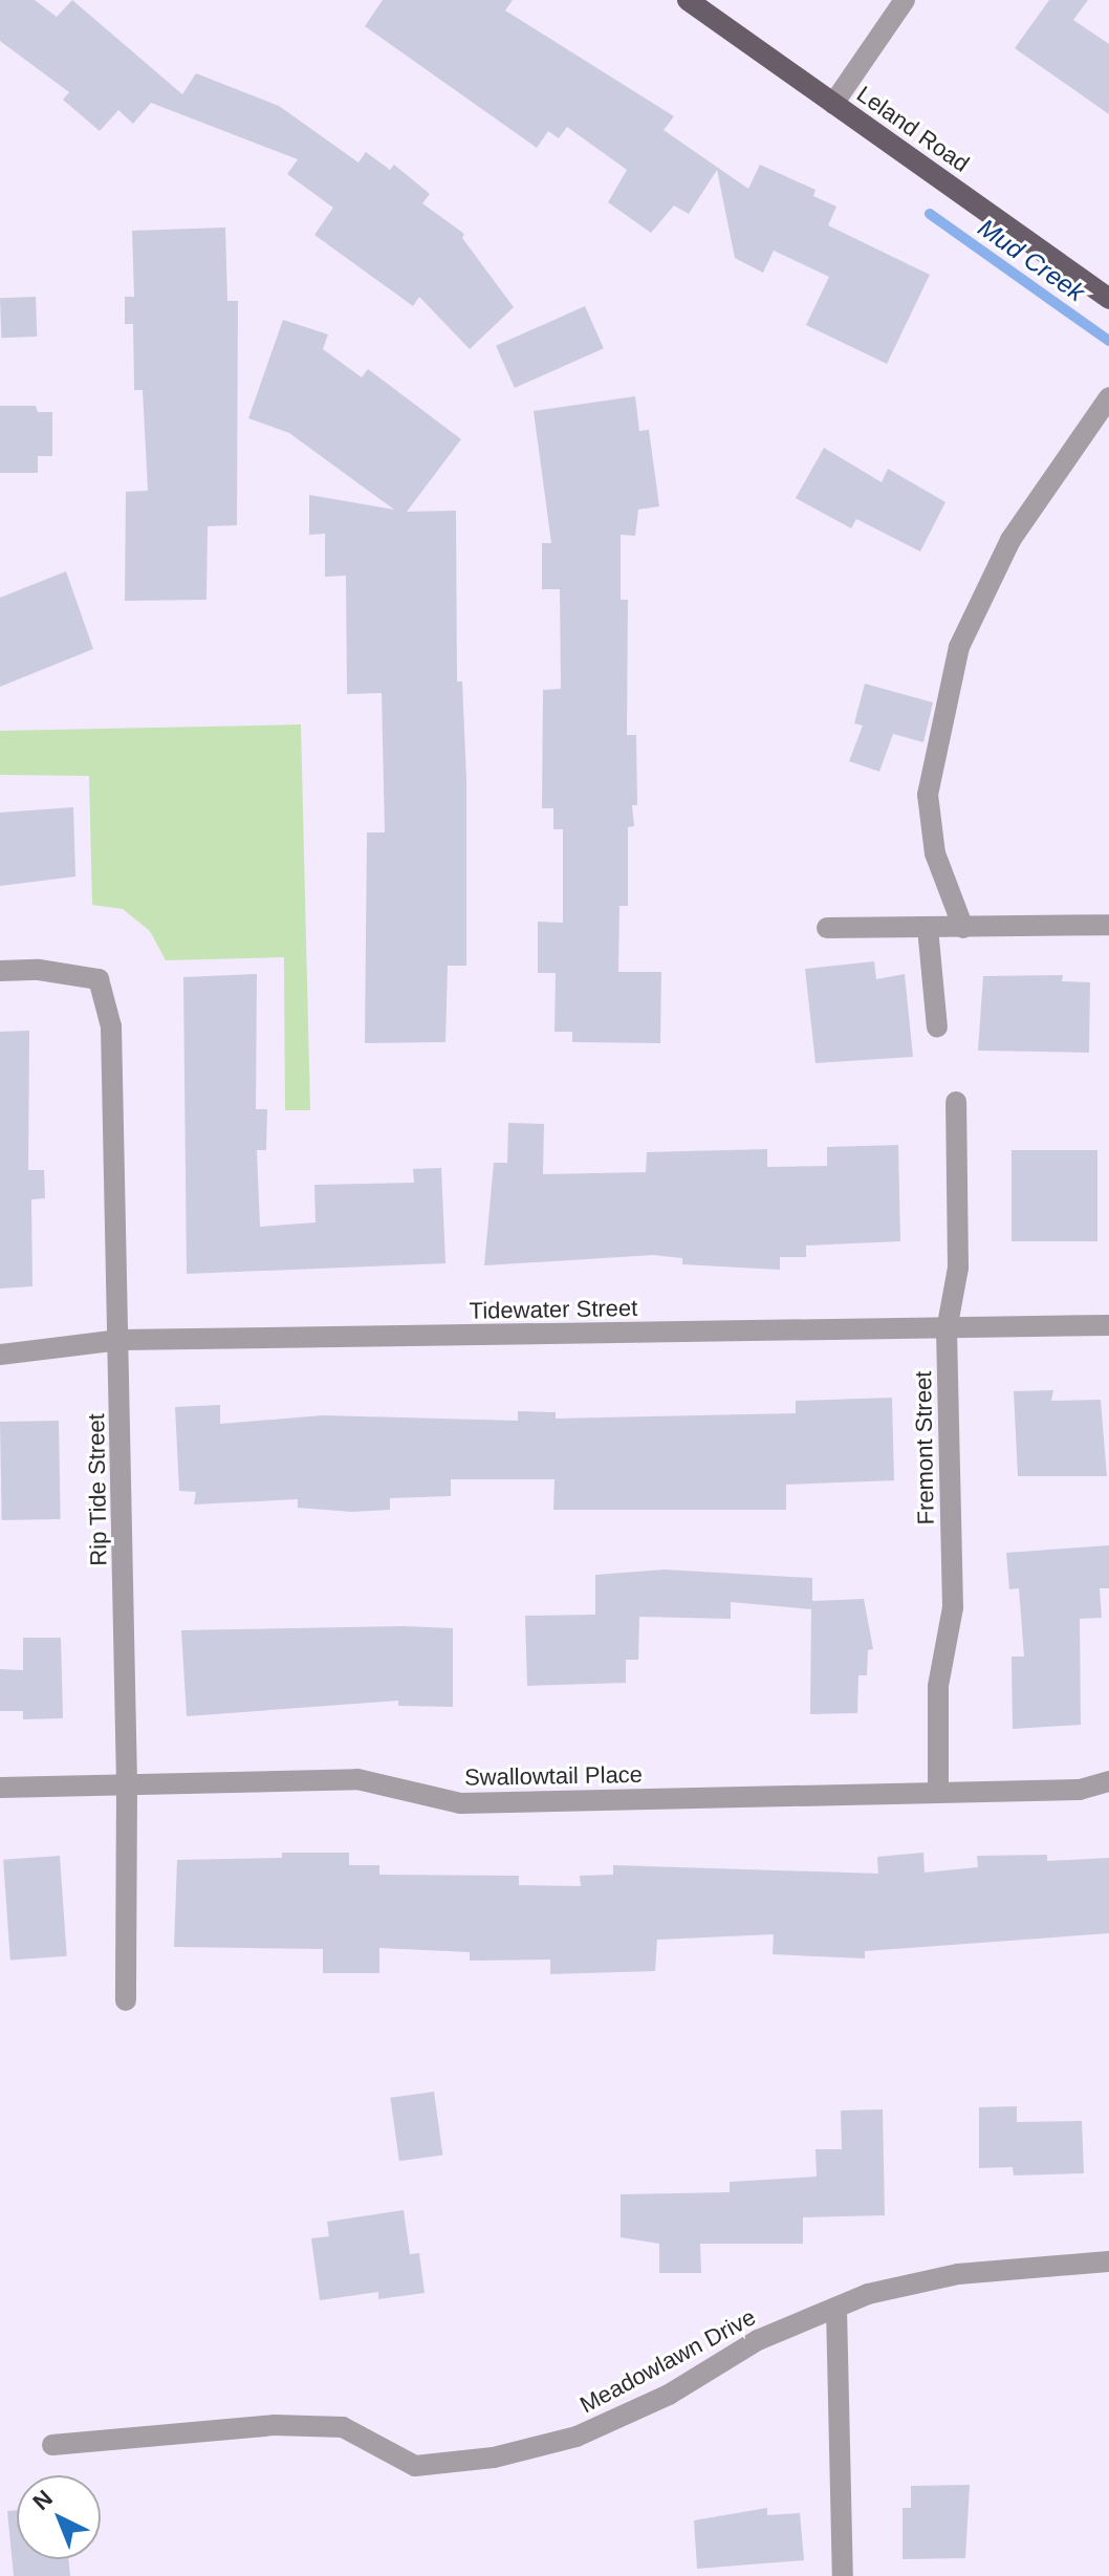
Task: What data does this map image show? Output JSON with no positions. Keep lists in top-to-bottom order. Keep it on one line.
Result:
{"streets":{"main road":["Leland Road"],"street":["Tidewater Street","Fremont Street","Rip Tide Street","Swallowtail Place","Meadowlawn Drive"]},"crossings":[["Tidewater Street","Fremont Street"],["Tidewater Street","Rip Tide Street"],["Fremont Street","Swallowtail Place"],["Rip Tide Street","Swallowtail Place"]],"water":["Mud Creek"],"north":"top left"}
